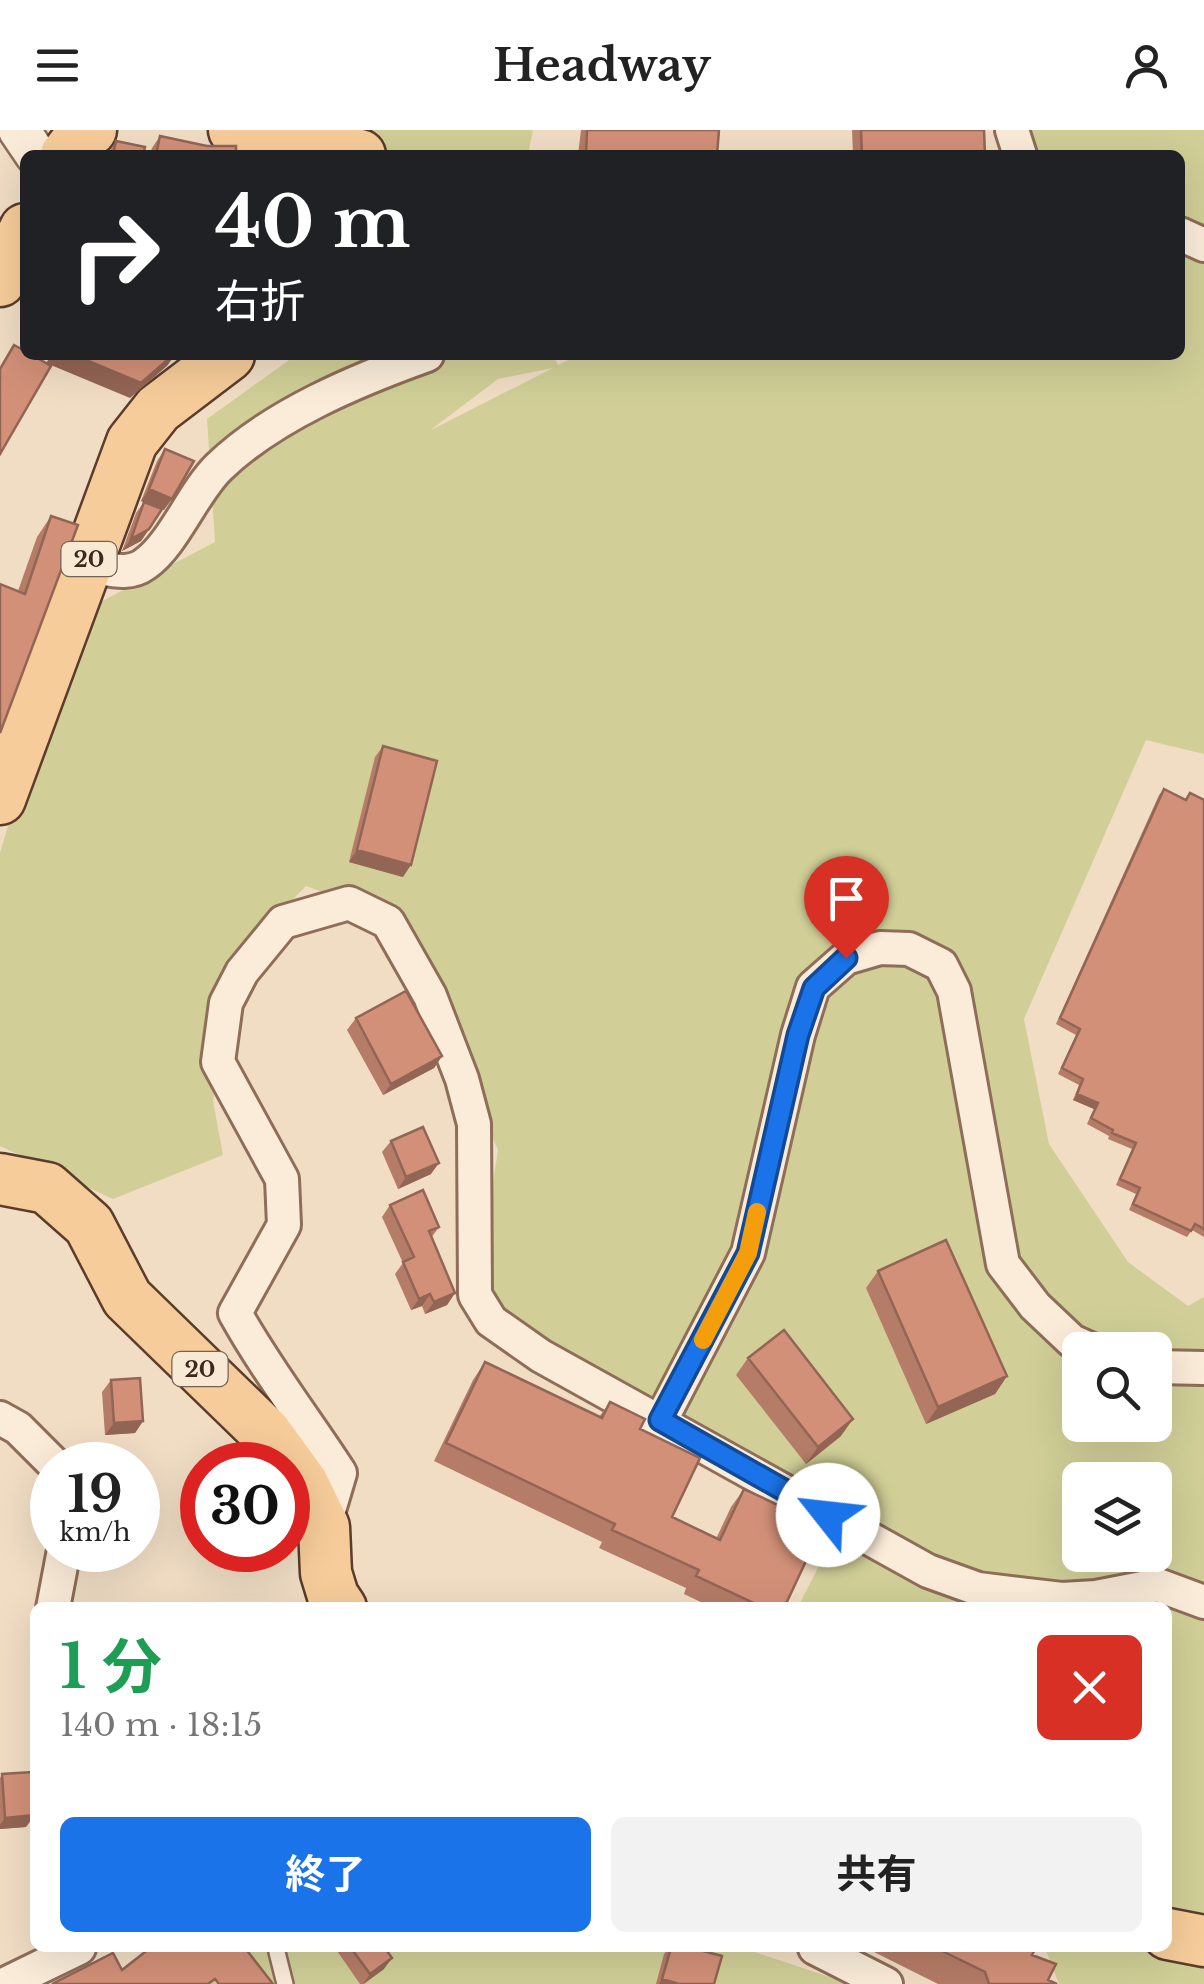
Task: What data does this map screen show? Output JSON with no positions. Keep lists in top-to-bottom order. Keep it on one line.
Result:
{"streets":{"main road":["20"]},"page":{"header":"Headway","turn":["40 m","右折"],"speed":"19 km/h","limit":"30","heading":["1 分","140 m · 18:15"],"buttons":["終了","共有"]}}
